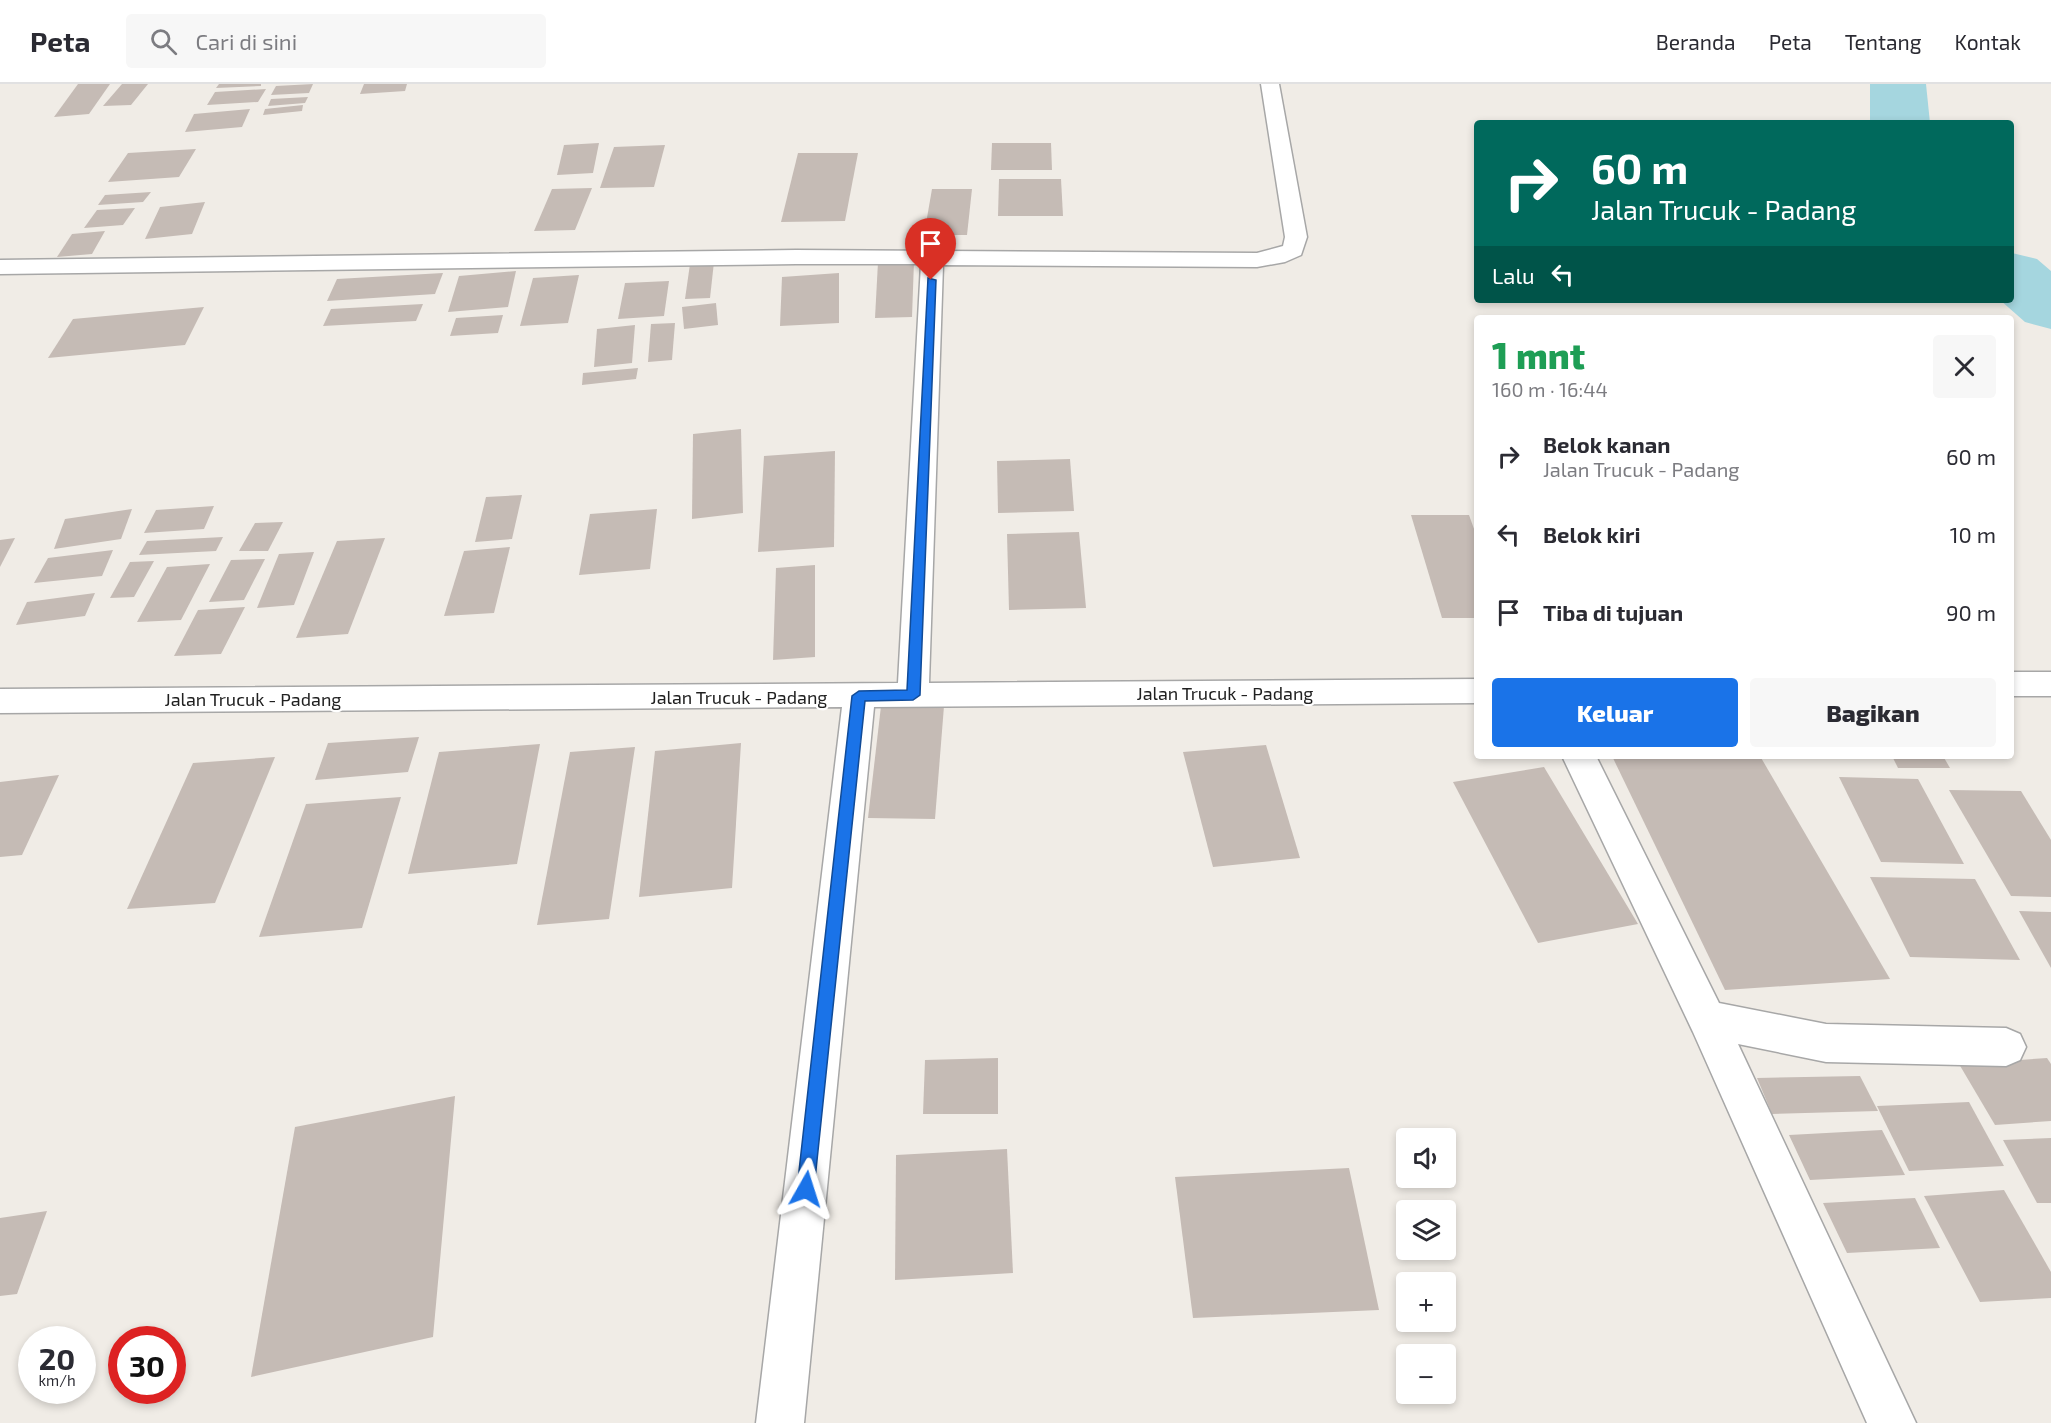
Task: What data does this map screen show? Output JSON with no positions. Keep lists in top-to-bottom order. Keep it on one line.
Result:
{"streets":{"street":["Jalan Trucuk - Padang"]},"page":{"header":"Peta","search":"Cari di sini","nav":["Beranda","Peta","Tentang","Kontak"],"turn":["60 m","Jalan Trucuk - Padang"],"then":"Lalu","heading":["1 mnt","160 m · 16:44"],"list":[{"name":"Belok kanan","note":"Jalan Trucuk - Padang","value":"60 m"},{"name":"Belok kiri","value":"10 m"},{"name":"Tiba di tujuan","value":"90 m"}],"buttons":["Keluar","Bagikan"],"map_buttons":["+","−"],"speed":"20 km/h","limit":"30"}}
